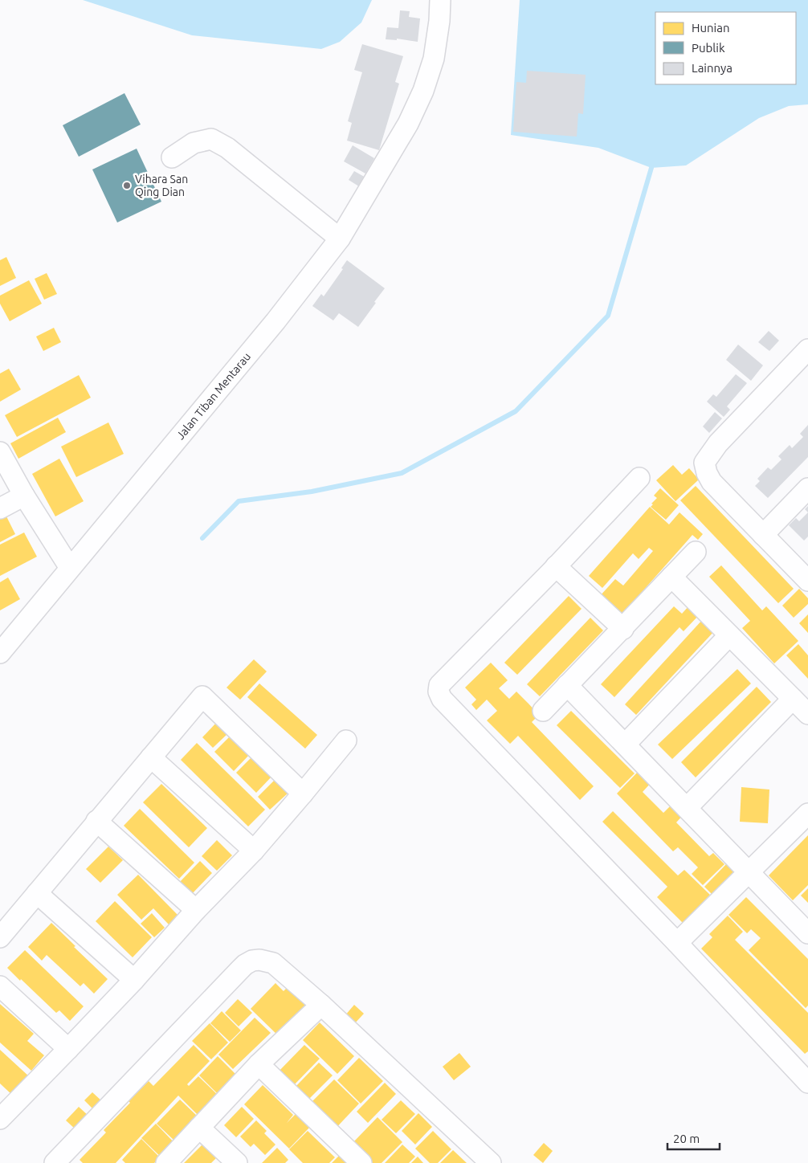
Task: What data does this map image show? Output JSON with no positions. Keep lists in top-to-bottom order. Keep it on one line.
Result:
{"streets":{"street":["Jalan Tiban Mentarau"]},"places":["Vihara San Qing Dian"],"legend":["Hunian","Publik","Lainnya"],"scale_bar":"20 m"}
